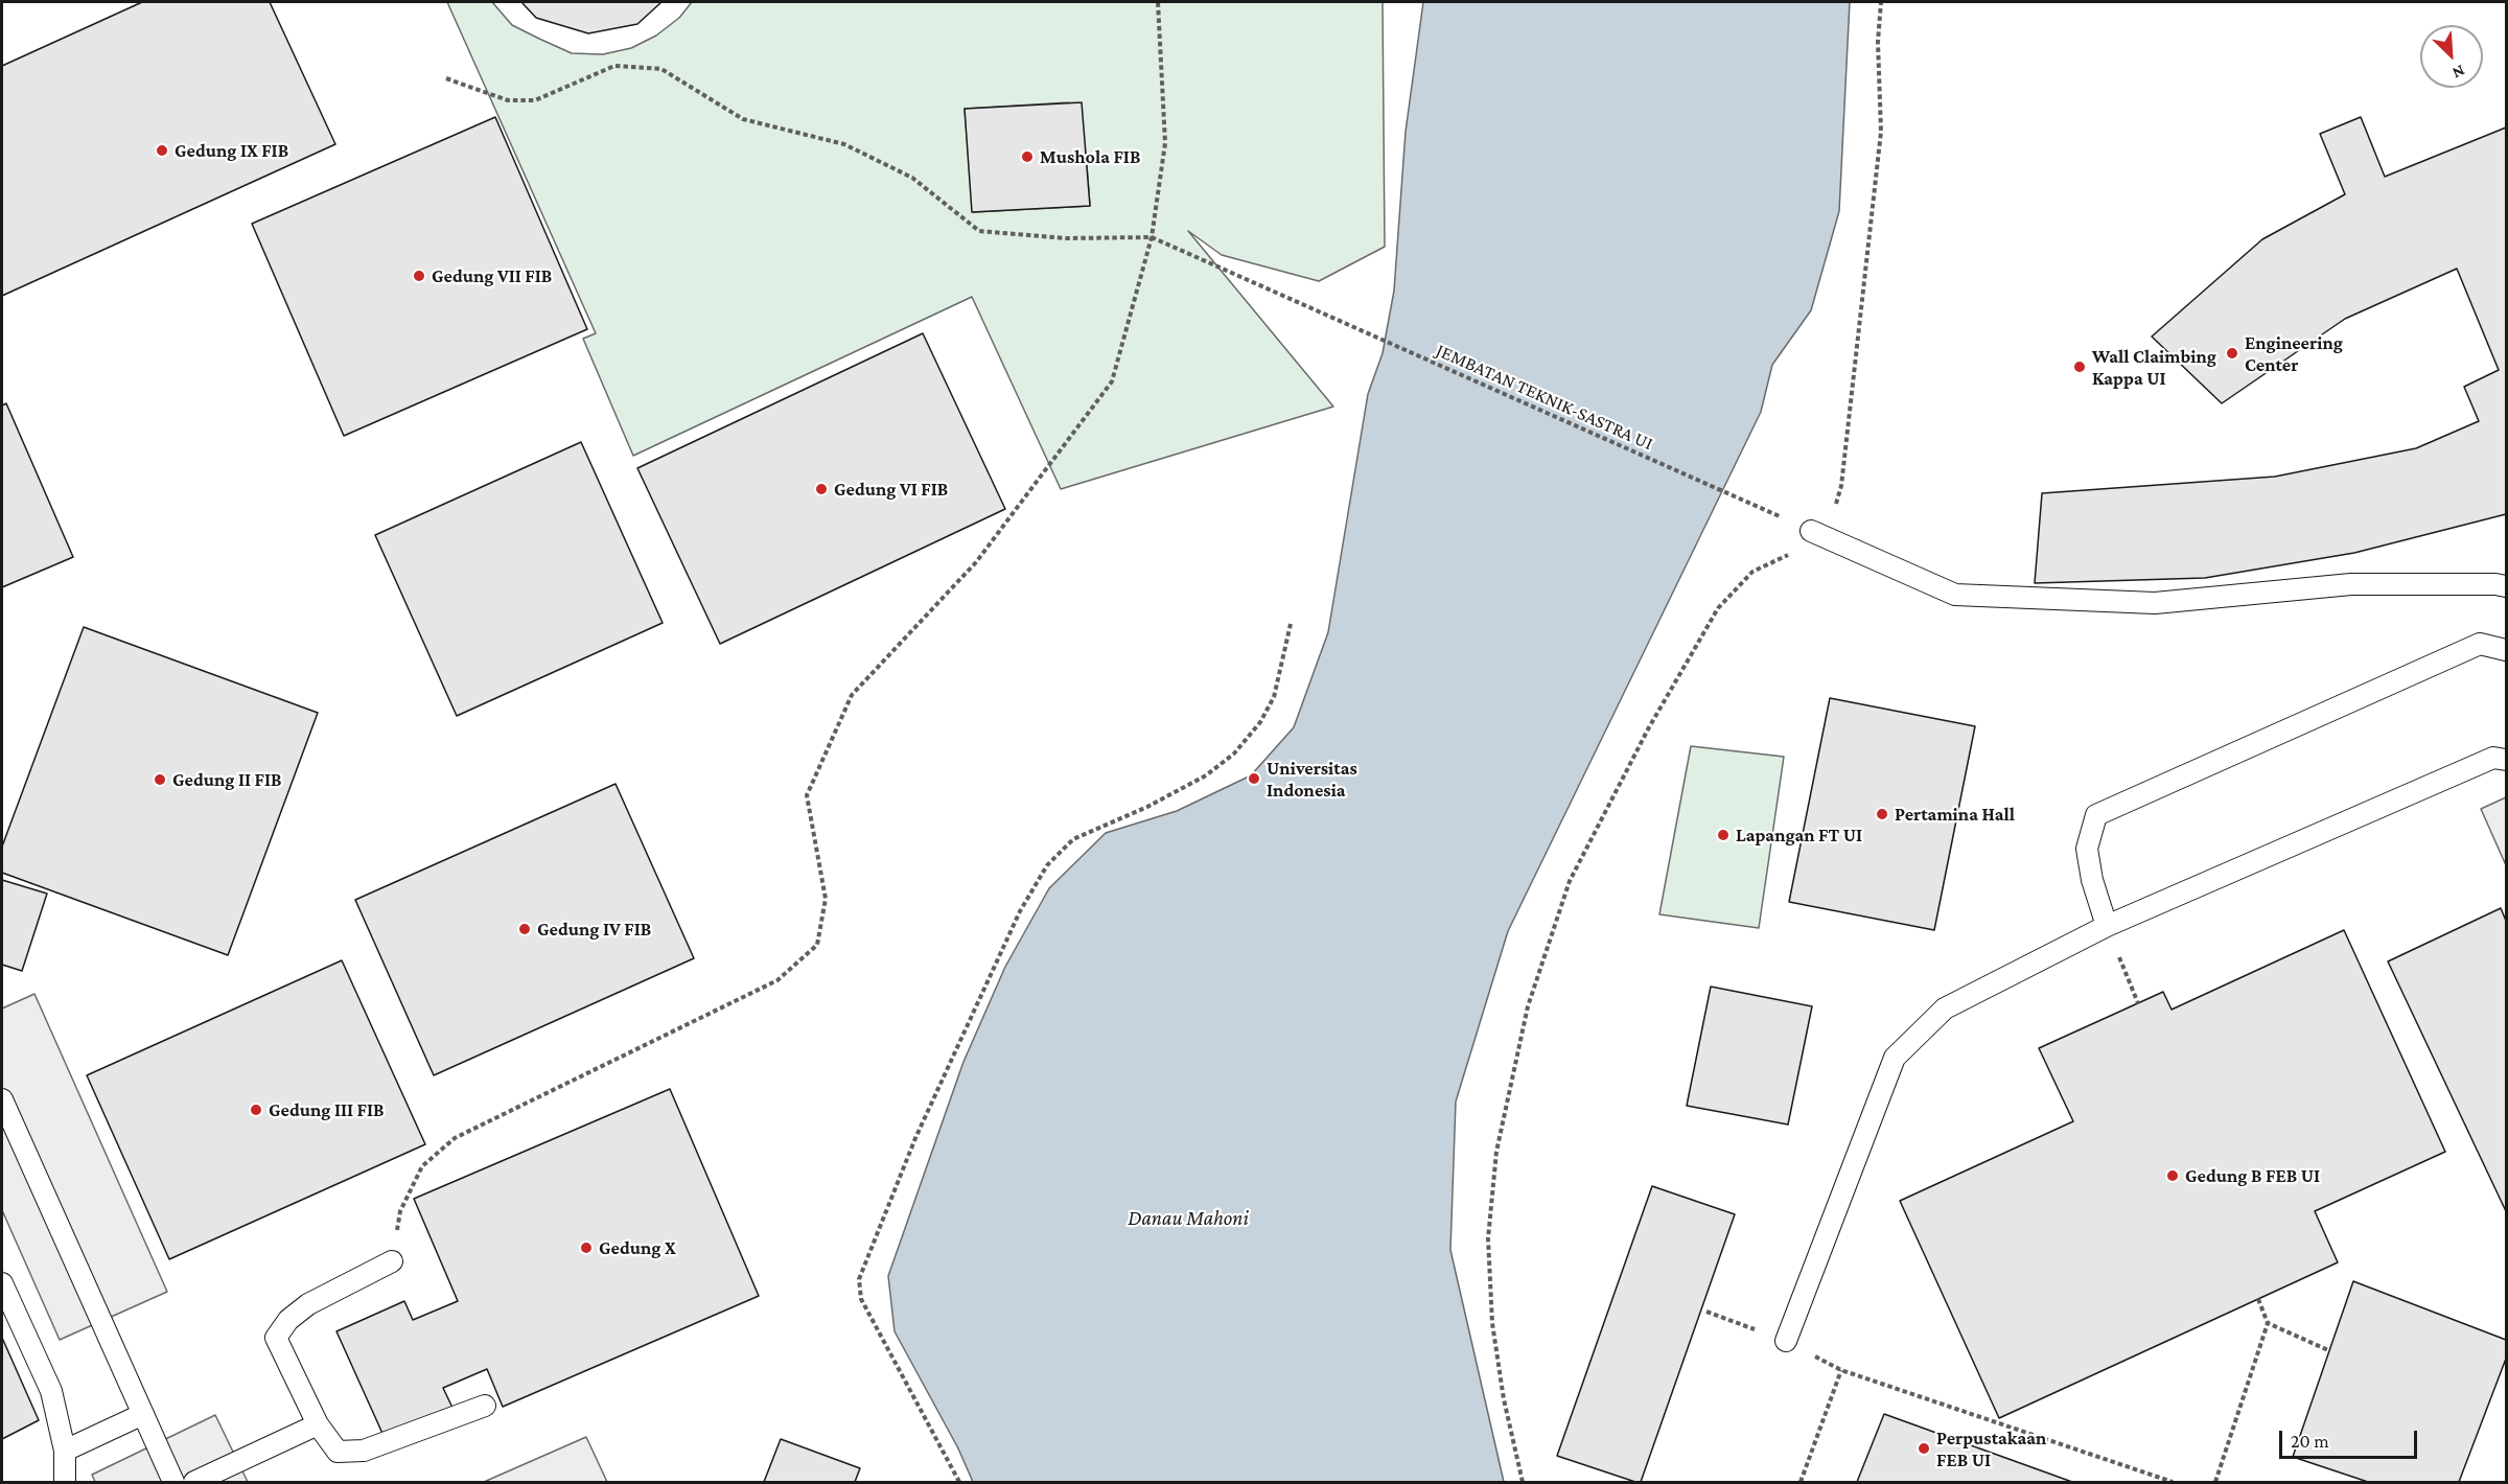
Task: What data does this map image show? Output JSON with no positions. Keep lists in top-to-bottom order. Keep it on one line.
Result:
{"streets":{"path":["JEMBATAN TEKNIK-SASTRA UI"]},"water":["Danau Mahoni"],"places":["Gedung IX FIB","Mushola FIB","Gedung VII FIB","Engineering Center","Wall Claimbing Kappa UI","Gedung VI FIB","Universitas Indonesia","Gedung II FIB","Pertamina Hall","Lapangan FT UI","Gedung IV FIB","Gedung III FIB","Gedung B FEB UI","Gedung X","Perpustakaan FEB UI"],"scale_bar":"20 m","north":"bottom right"}
